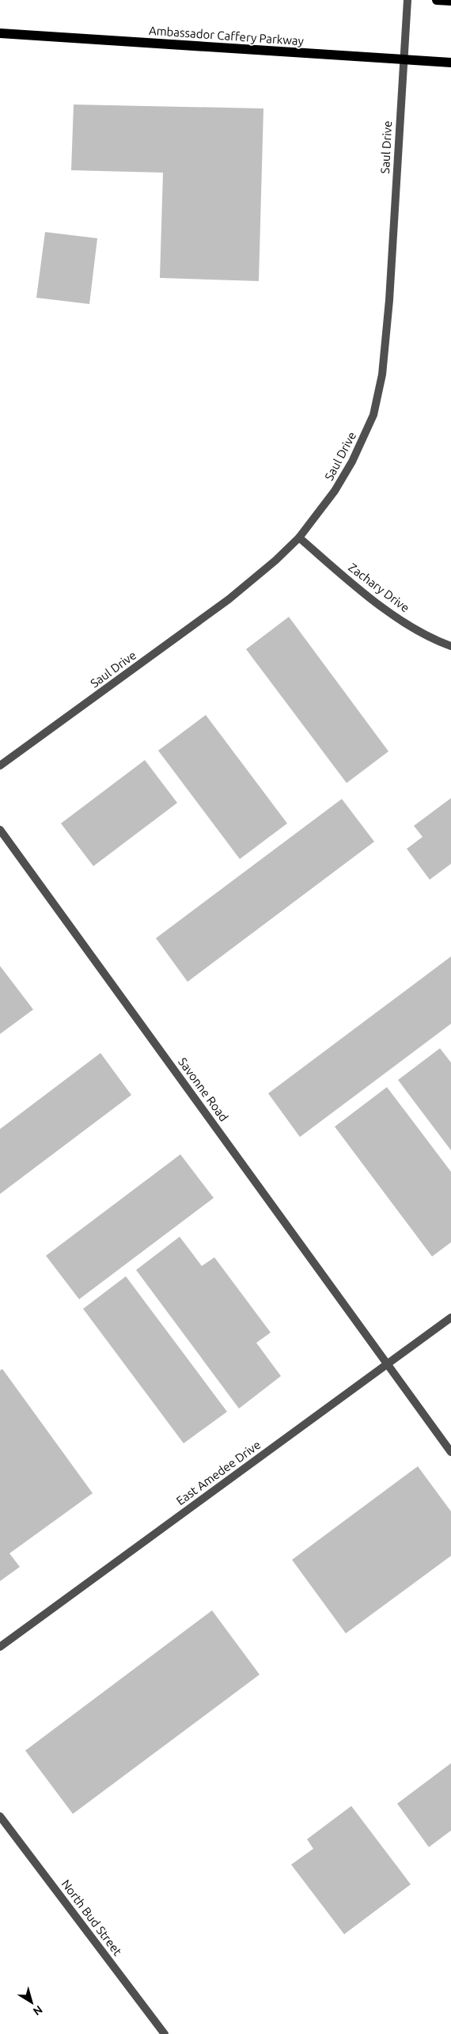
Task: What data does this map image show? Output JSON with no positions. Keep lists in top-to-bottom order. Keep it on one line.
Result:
{"streets":{"main road":["Ambassador Caffery Parkway"],"street":["Saul Drive","Zachary Drive","Savonne Road","East Amedee Drive","North Bud Street"]},"crossings":[["Ambassador Caffery Parkway","Saul Drive"],["Saul Drive","Zachary Drive"],["Savonne Road","East Amedee Drive"]],"north":"bottom right"}
